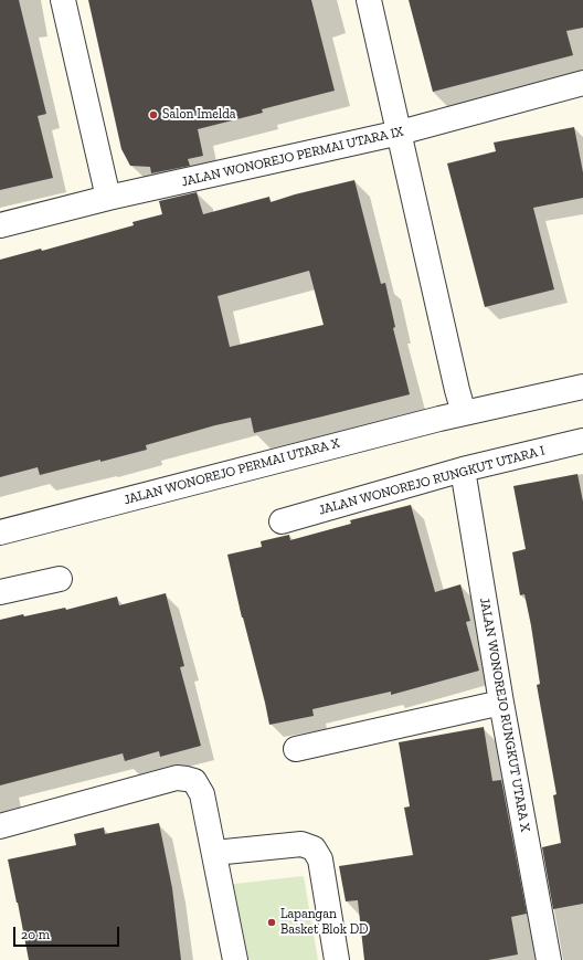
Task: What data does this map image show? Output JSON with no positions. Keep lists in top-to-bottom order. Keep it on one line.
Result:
{"streets":{"street":["JALAN WONOREJO PERMAI UTARA IX","JALAN WONOREJO PERMAI UTARA X","JALAN WONOREJO RUNGKUT UTARA I","JALAN WONOREJO RUNGKUT UTARA X"]},"crossings":[["JALAN WONOREJO RUNGKUT UTARA I","JALAN WONOREJO RUNGKUT UTARA X"]],"places":["Salon Imelda","Lapangan Basket Blok DD"],"scale_bar":"20 m"}
